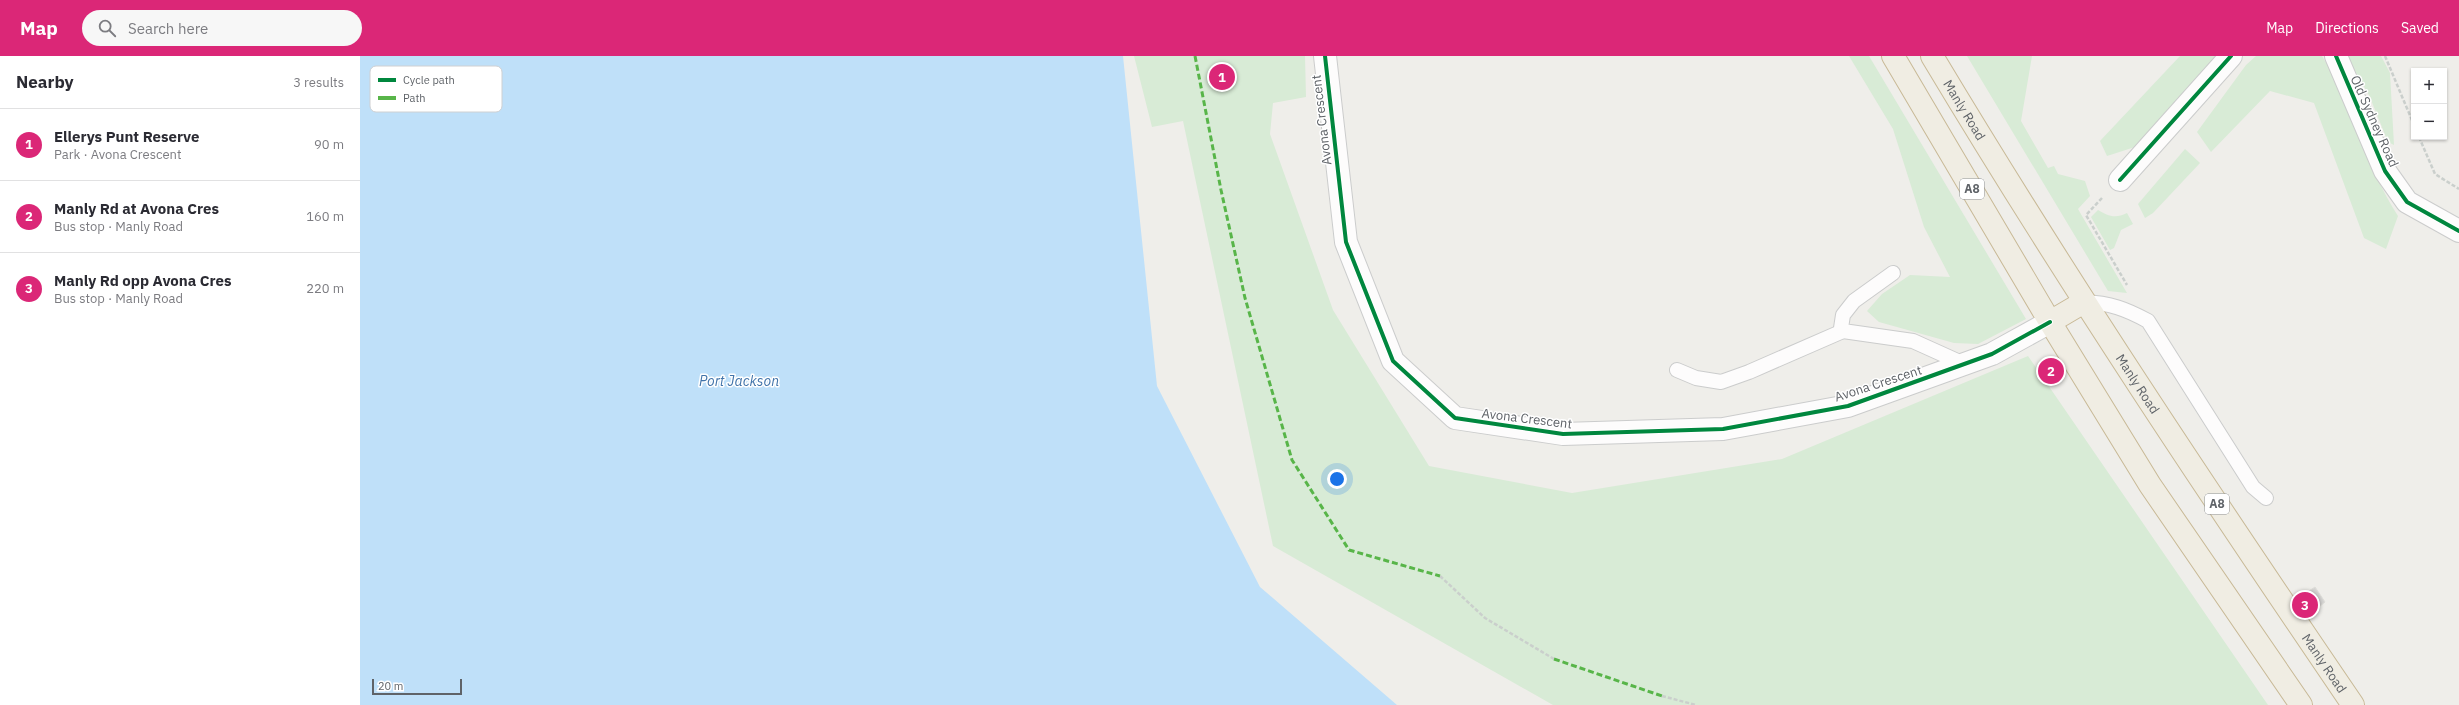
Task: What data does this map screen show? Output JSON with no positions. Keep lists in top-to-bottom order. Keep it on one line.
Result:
{"streets":{"highway":["Manly Road","Avona Crescent","A8"],"street":["Old Sydney Road"]},"crossings":[["Manly Road","Avona Crescent"],["Avona Crescent","A8"]],"water":["Port Jackson"],"legend":["Cycle path","Path"],"scale_bar":"20 m","page":{"header":"Map","search":"Search here","nav":["Map","Directions","Saved"],"heading":["Nearby","3 results"],"pins":["1","2","3"],"map_buttons":["+","−"],"list":[{"mark":"1","name":"Ellerys Punt Reserve","note":"Park · Avona Crescent","value":"90 m"},{"mark":"2","name":"Manly Rd at Avona Cres","note":"Bus stop · Manly Road","value":"160 m"},{"mark":"3","name":"Manly Rd opp Avona Cres","note":"Bus stop · Manly Road","value":"220 m"}],"scale":"20 m"}}
